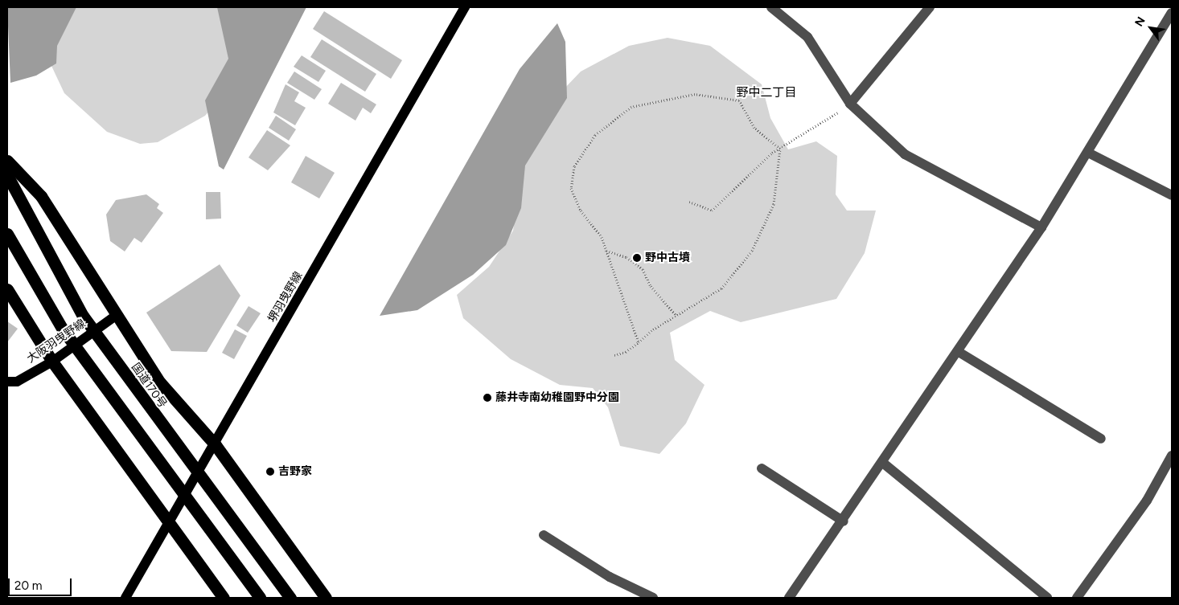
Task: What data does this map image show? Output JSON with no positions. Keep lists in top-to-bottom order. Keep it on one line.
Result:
{"streets":{"highway":["国道170号"],"main road":["堺羽曳野線","大阪羽曳野線"]},"districts":["野中二丁目"],"places":["野中古墳","藤井寺南幼稚園野中分園","吉野家"],"scale_bar":"20 m","north":"top left"}
